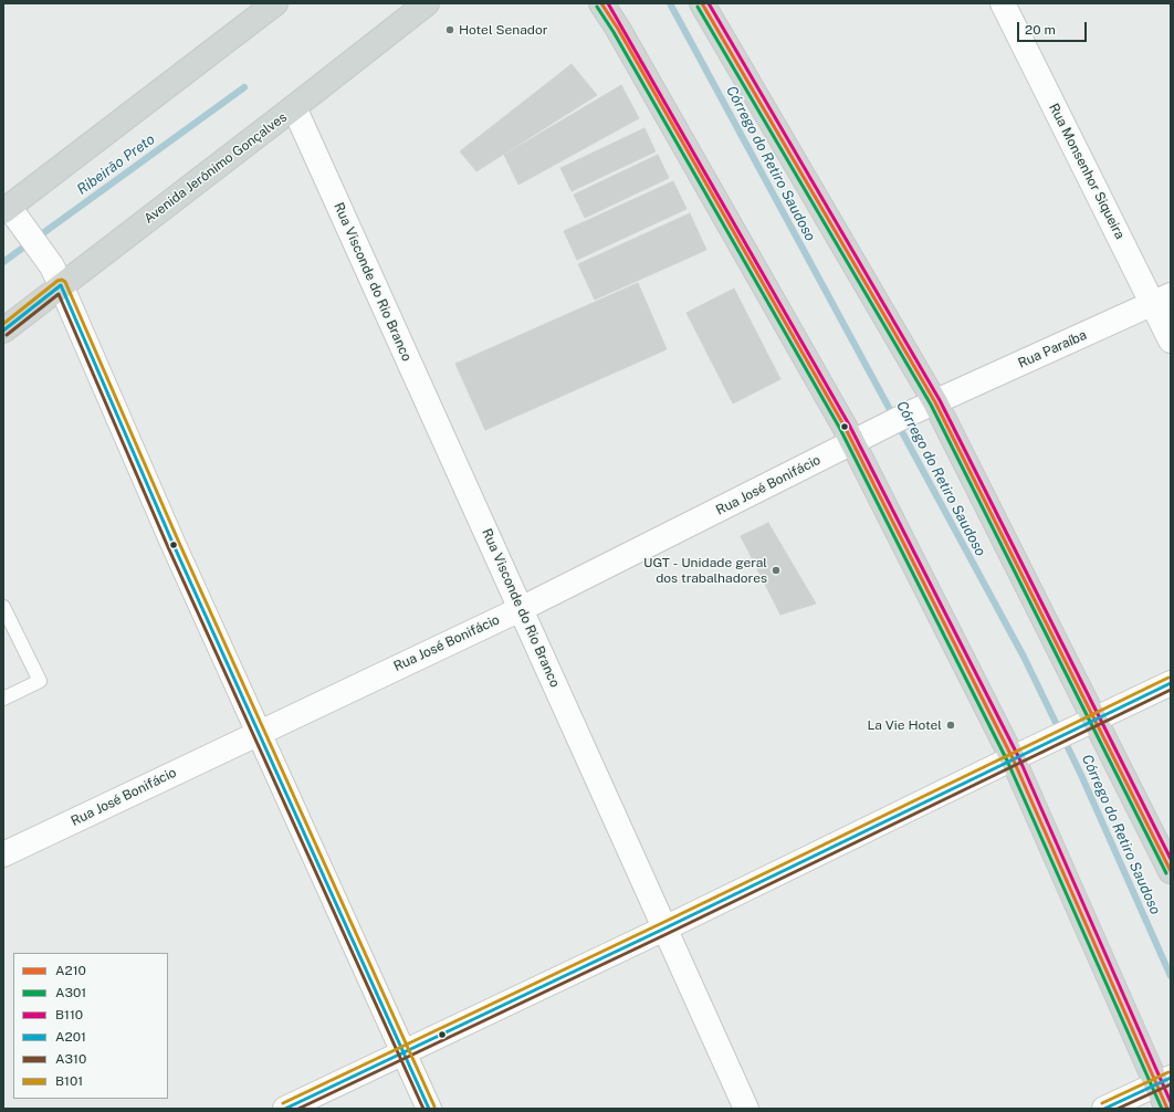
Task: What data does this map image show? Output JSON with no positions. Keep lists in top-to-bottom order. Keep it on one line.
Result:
{"streets":{"main road":["Avenida Jerônimo Gonçalves"],"street":["Rua Monsenhor Siqueira","Rua Visconde do Rio Branco","Rua Paraíba","Rua José Bonifácio"]},"crossings":[["Avenida Jerônimo Gonçalves","Rua Visconde do Rio Branco"],["Rua Monsenhor Siqueira","Rua Paraíba"],["Rua Visconde do Rio Branco","Rua José Bonifácio"],["Rua Paraíba","Rua José Bonifácio"]],"water":["Córrego do Retiro Saudoso","Ribeirão Preto"],"places":["Hotel Senador","UGT - Unidade geral dos trabalhadores","La Vie Hotel"],"lines":["transit line A210","transit line B110","transit line A301","transit line B101","transit line A201","transit line A310"],"legend":["A210","A301","B110","A201","A310","B101"],"scale_bar":"20 m"}
